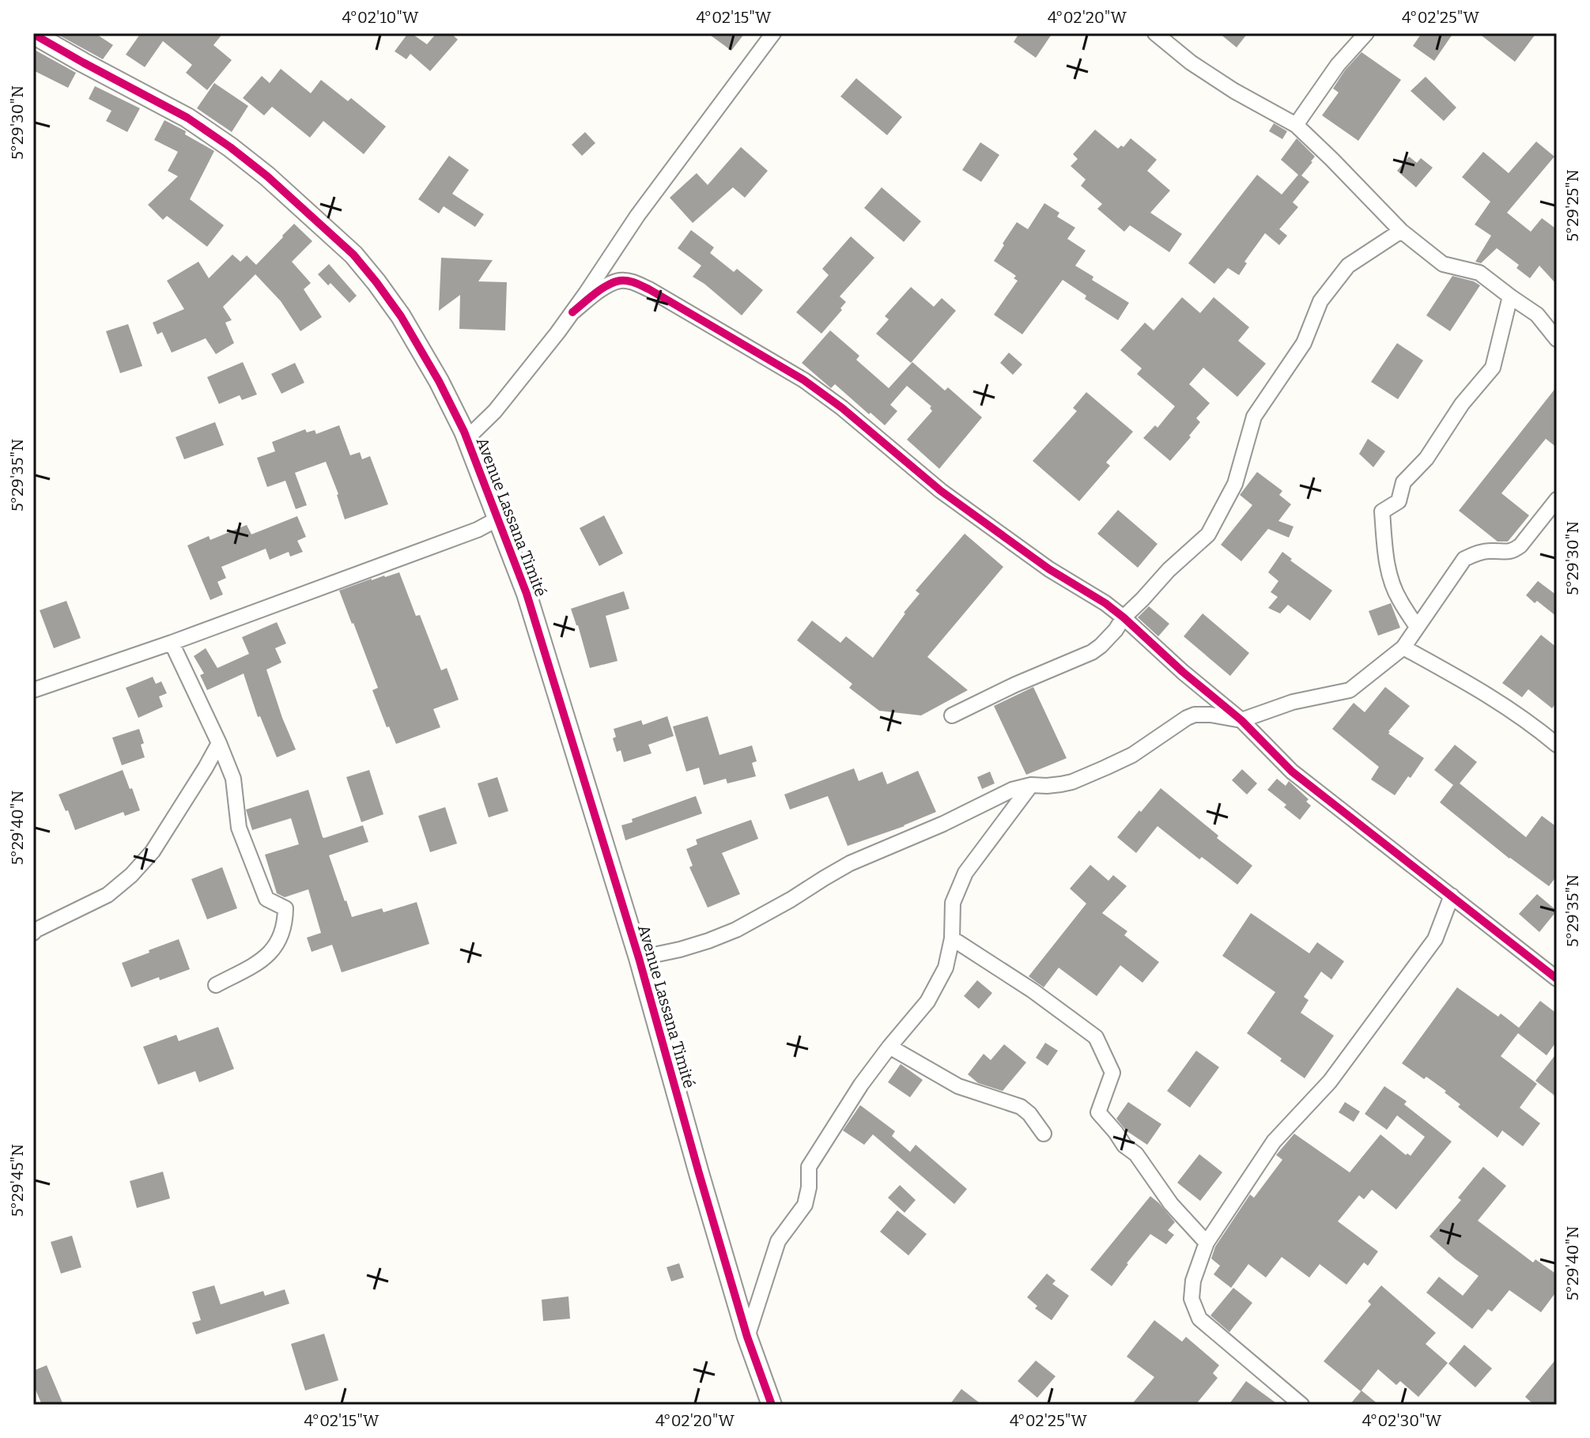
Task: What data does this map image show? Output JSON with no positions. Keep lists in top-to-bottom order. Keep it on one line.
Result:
{"streets":{"street":["Avenue Lassana Timité"]},"coordinates":["4°02'10\"W","4°02'15\"W","4°02'20\"W","4°02'25\"W","5°29'30\"N","5°29'25\"N","5°29'35\"N","5°29'40\"N","5°29'45\"N","4°02'30\"W"]}
